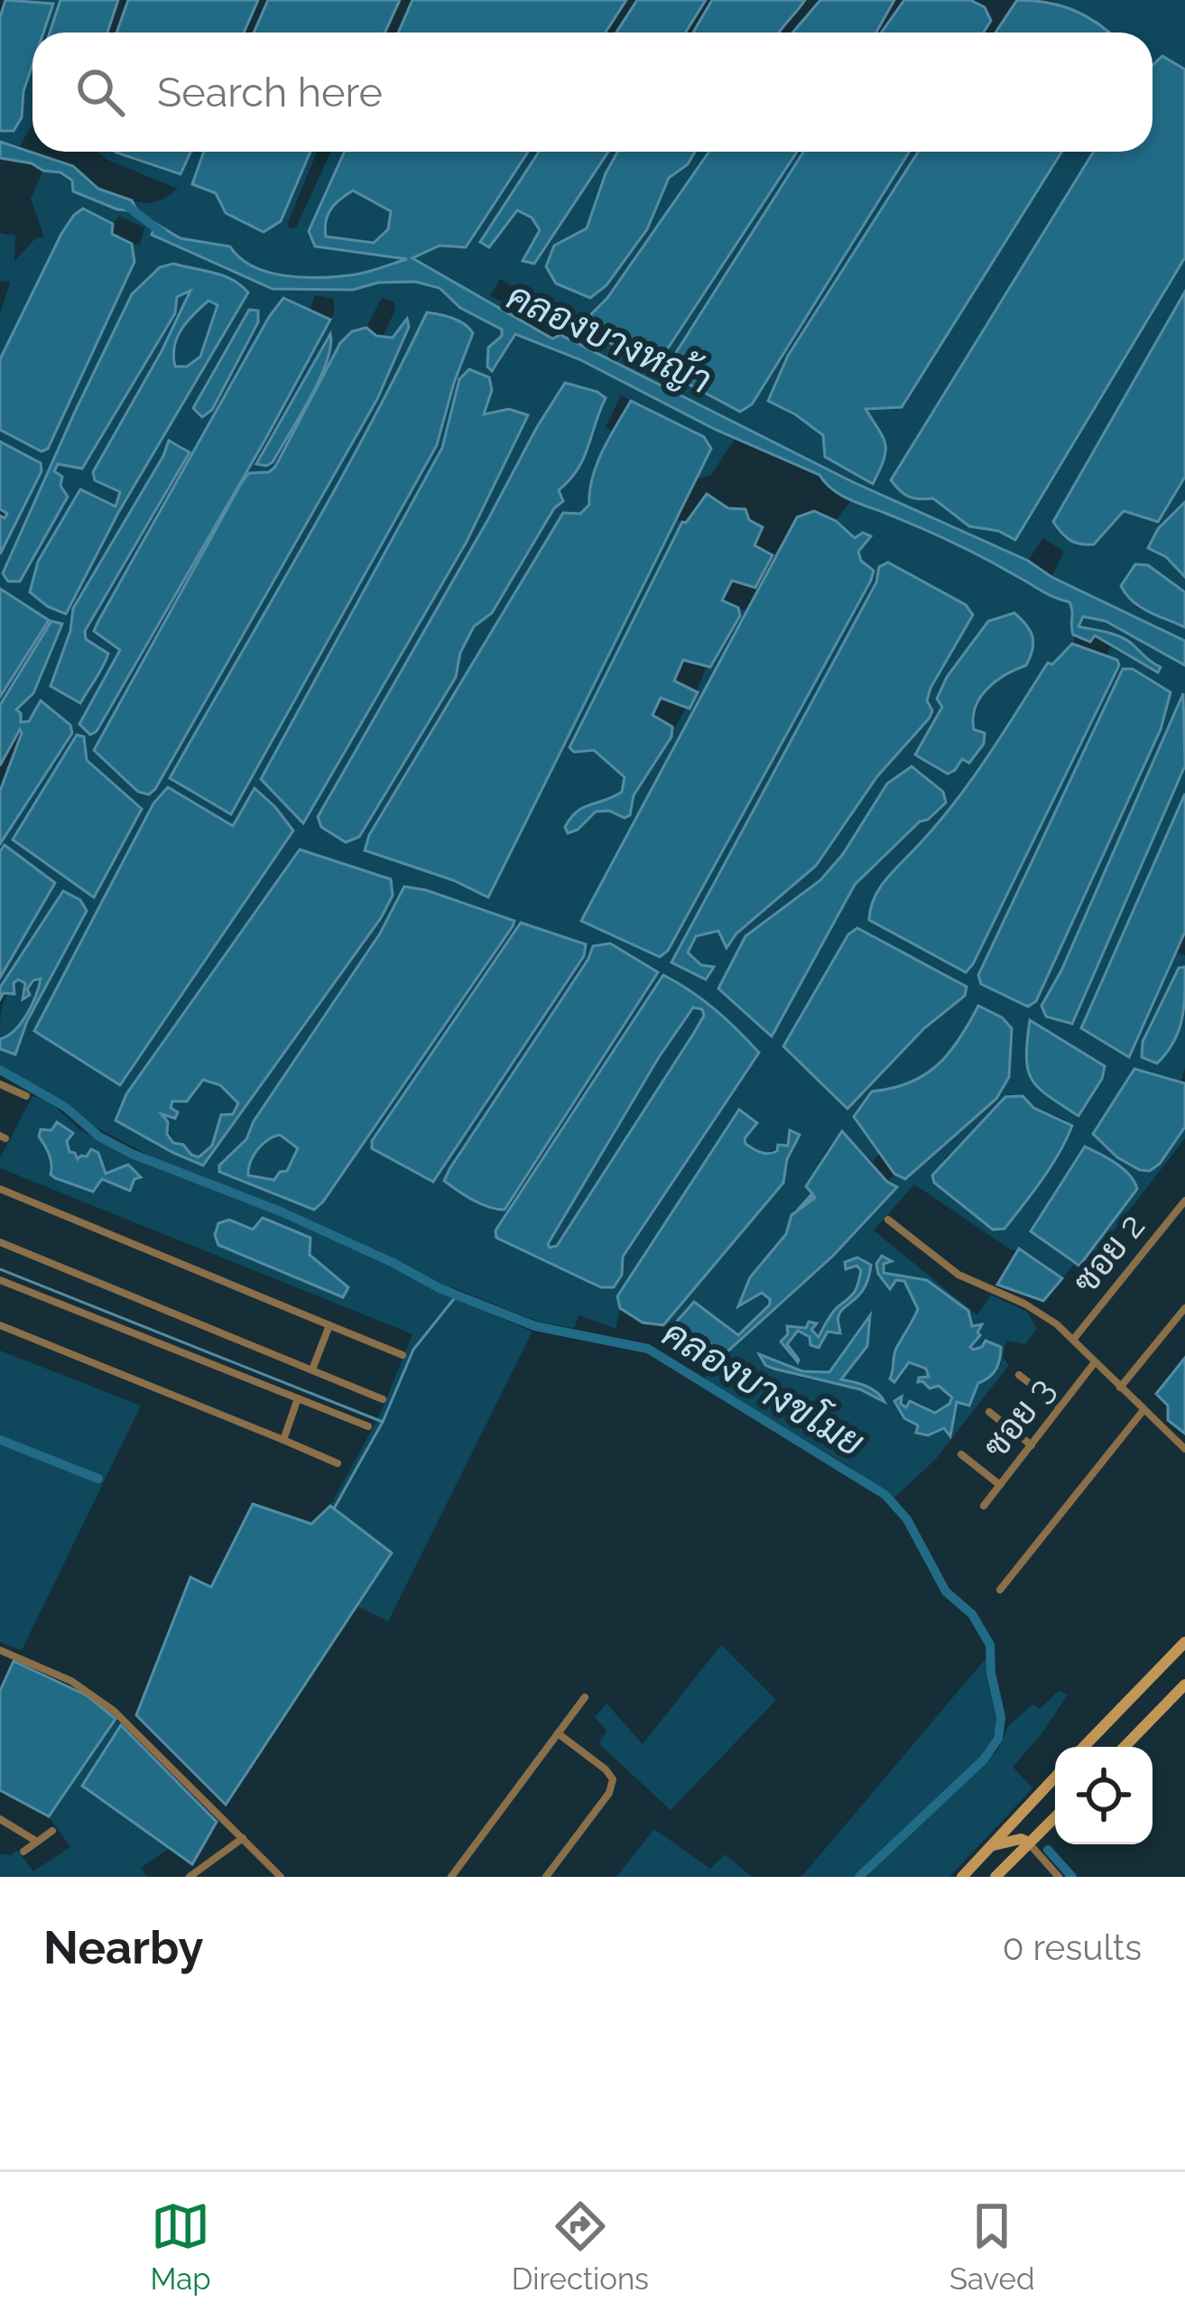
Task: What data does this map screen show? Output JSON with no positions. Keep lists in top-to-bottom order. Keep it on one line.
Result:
{"streets":{"street":["ซอย 2","ซอย 3"]},"water":["คลองบางหญ้า","คลองบางขโมย"],"page":{"search":"Search here","heading":["Nearby","0 results"],"nav":["Map","Directions","Saved"]}}
